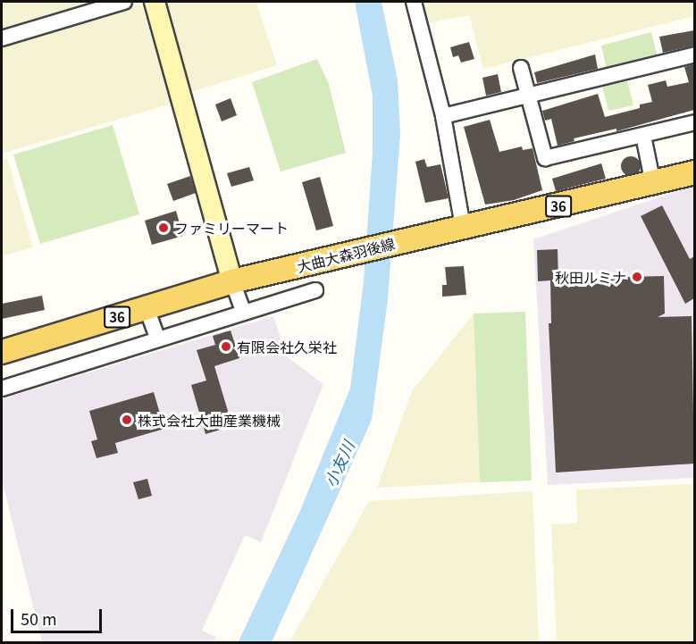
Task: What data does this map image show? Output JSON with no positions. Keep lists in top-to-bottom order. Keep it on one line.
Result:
{"streets":{"main road":["36","大曲大森羽後線"]},"water":["小友川"],"places":["ファミリーマート","秋田ルミナ","有限会社久栄社","株式会社大曲産業機械"],"scale_bar":"50 m"}
